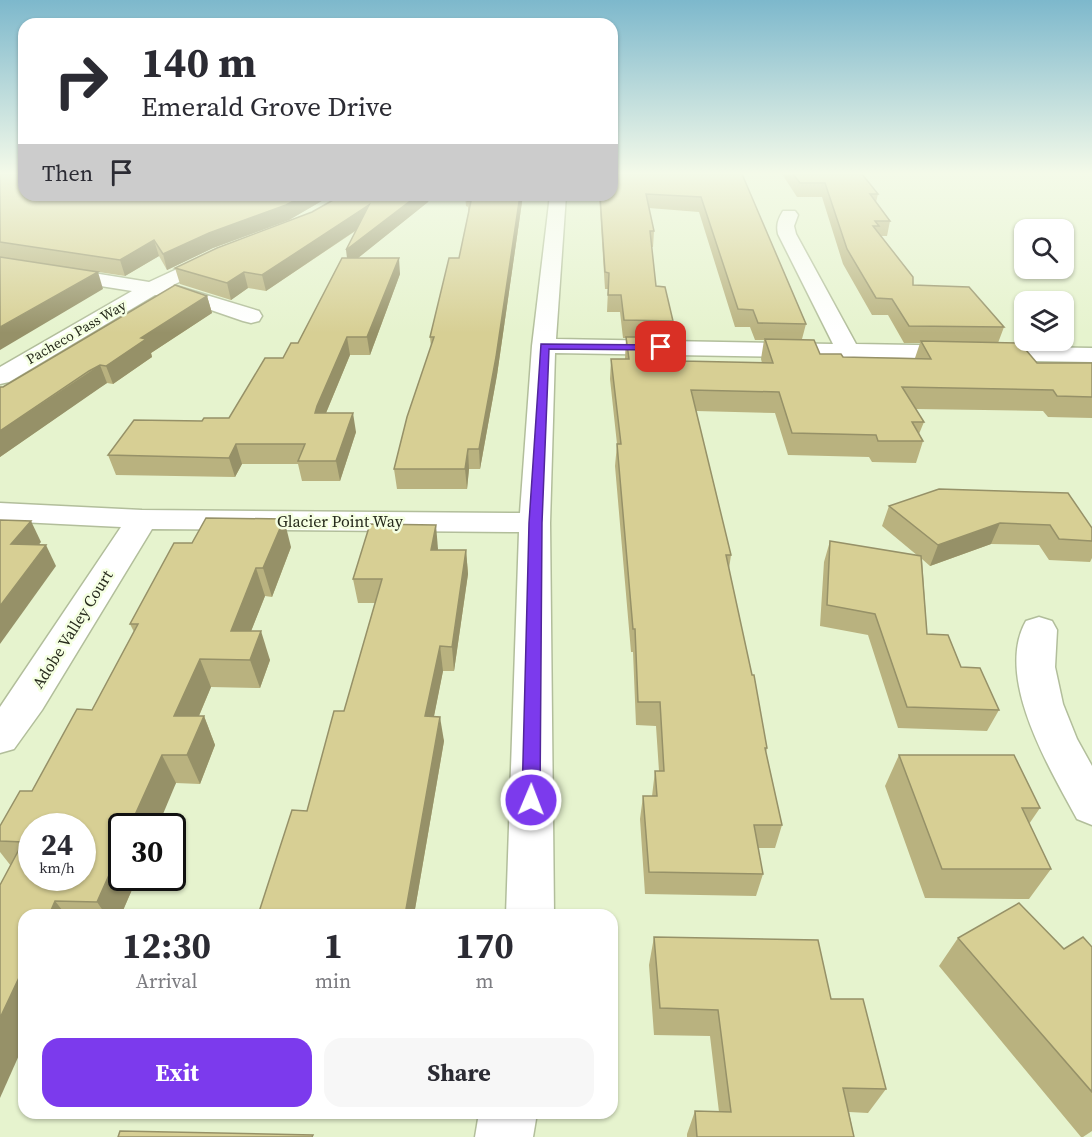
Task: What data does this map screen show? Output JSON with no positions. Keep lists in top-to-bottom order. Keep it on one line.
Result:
{"streets":{"street":["Pacheco Pass Way","Glacier Point Way","Adobe Valley Court"]},"crossings":[["Glacier Point Way","Adobe Valley Court"]],"page":{"turn":["140 m","Emerald Grove Drive"],"then":"Then","speed":"24 km/h","limit":"30","eta":["12:30","Arrival","1","min","170","m"],"buttons":["Exit","Share"]}}
